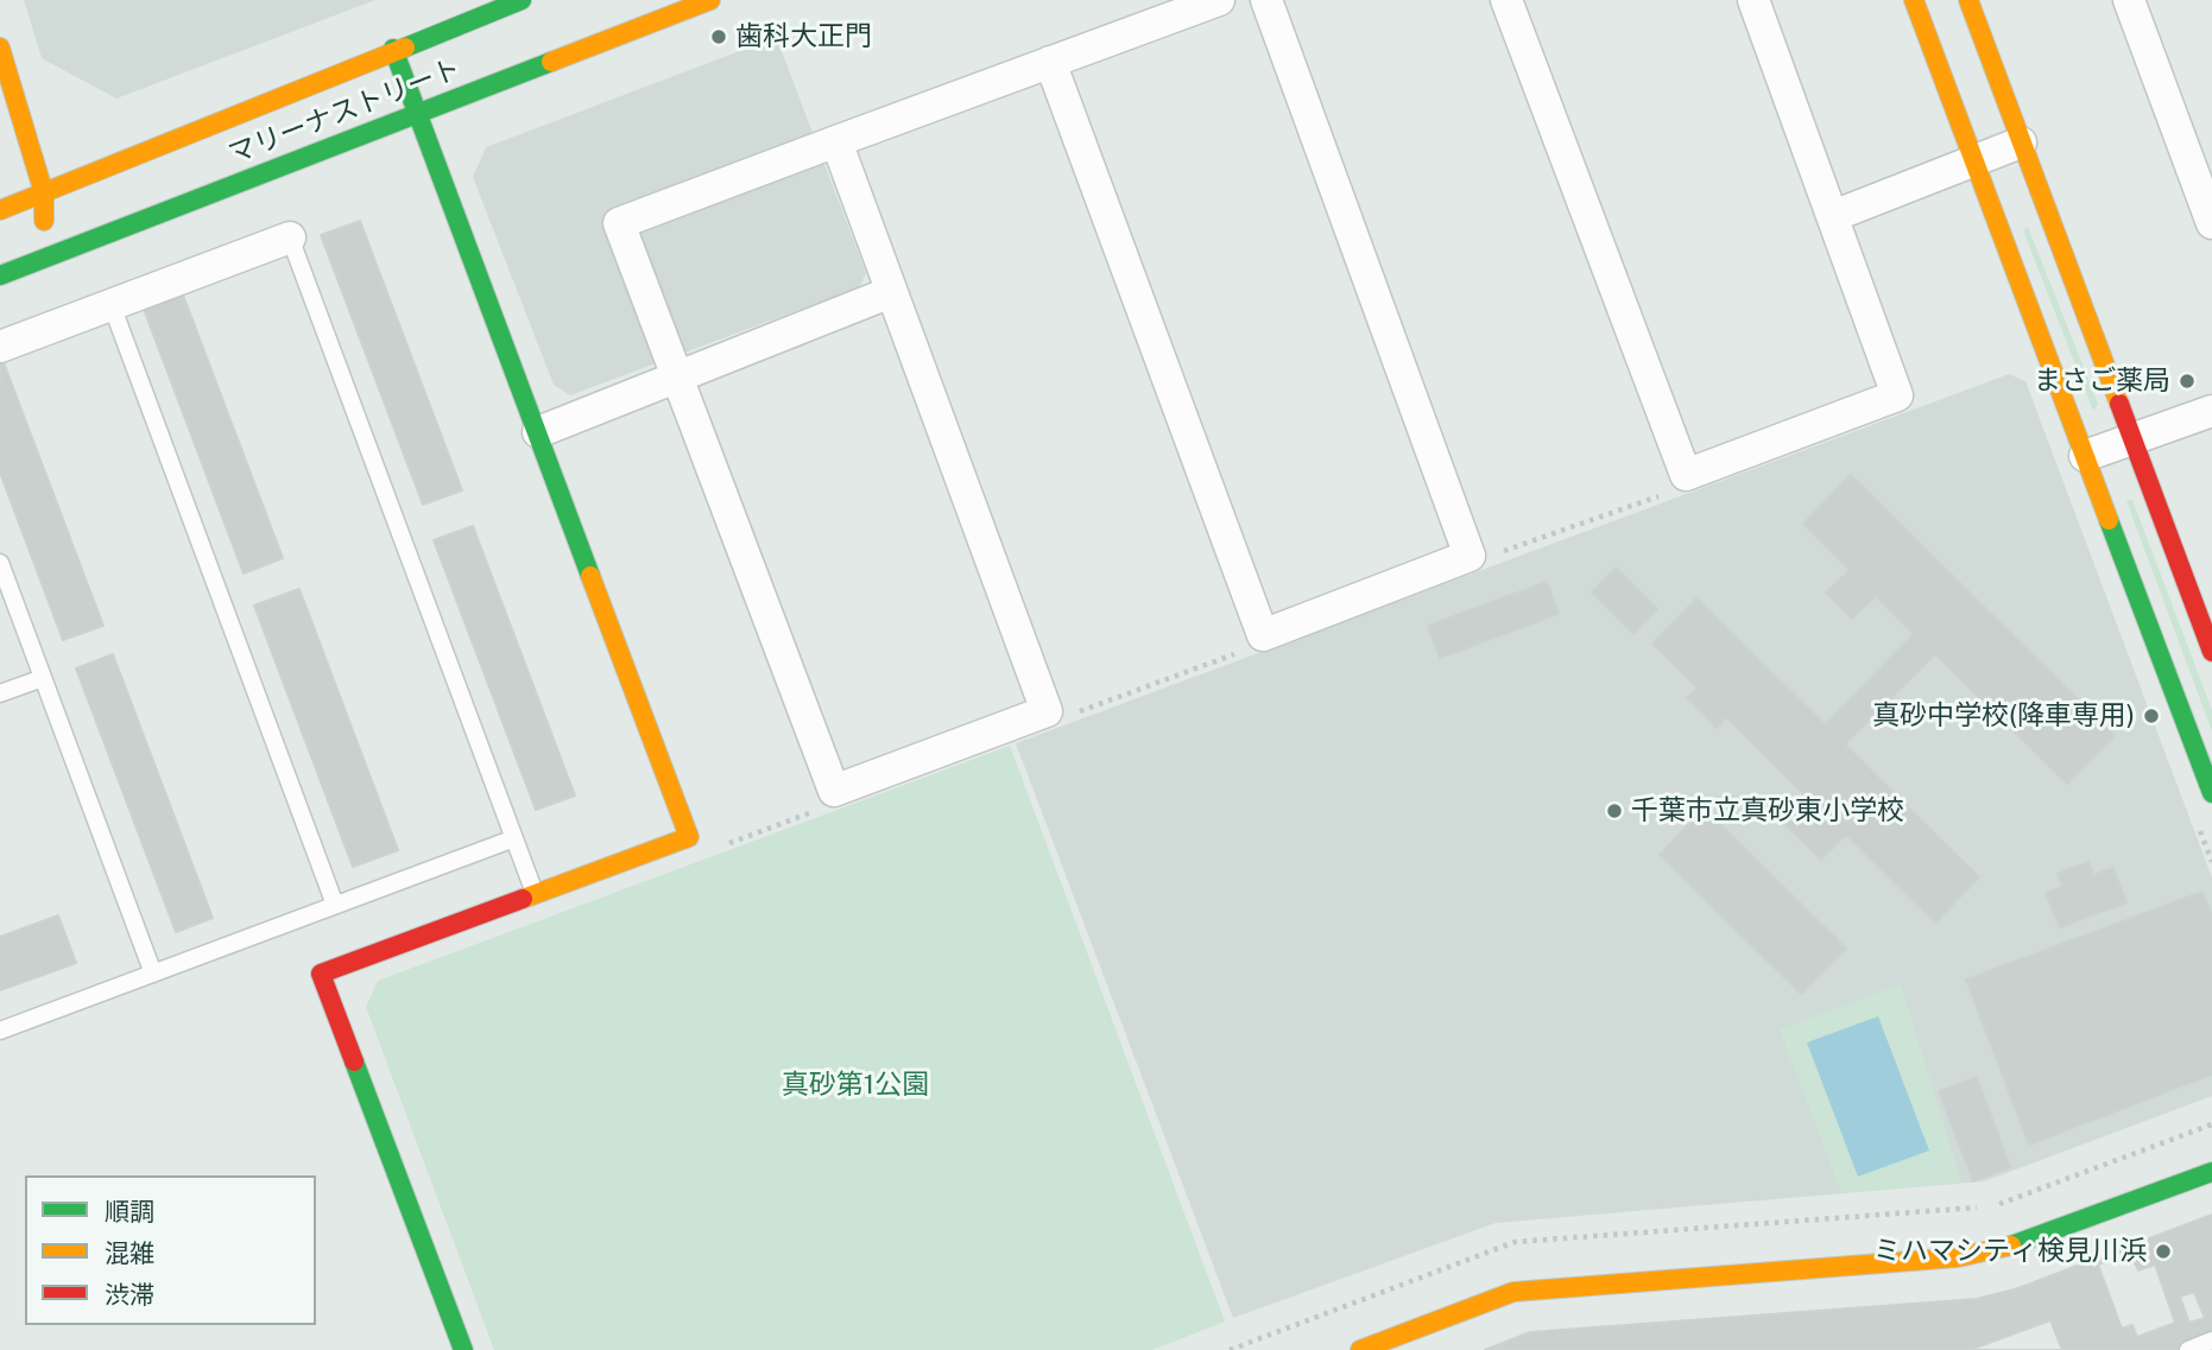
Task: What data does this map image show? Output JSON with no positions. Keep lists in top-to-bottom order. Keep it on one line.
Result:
{"streets":{"street":["マリーナストリート"]},"parks":["真砂第1公園"],"places":["歯科大正門","まさご薬局","真砂中学校(降車専用)","千葉市立真砂東小学校","ミハマシティ検見川浜"],"legend":["順調","混雑","渋滞"]}
